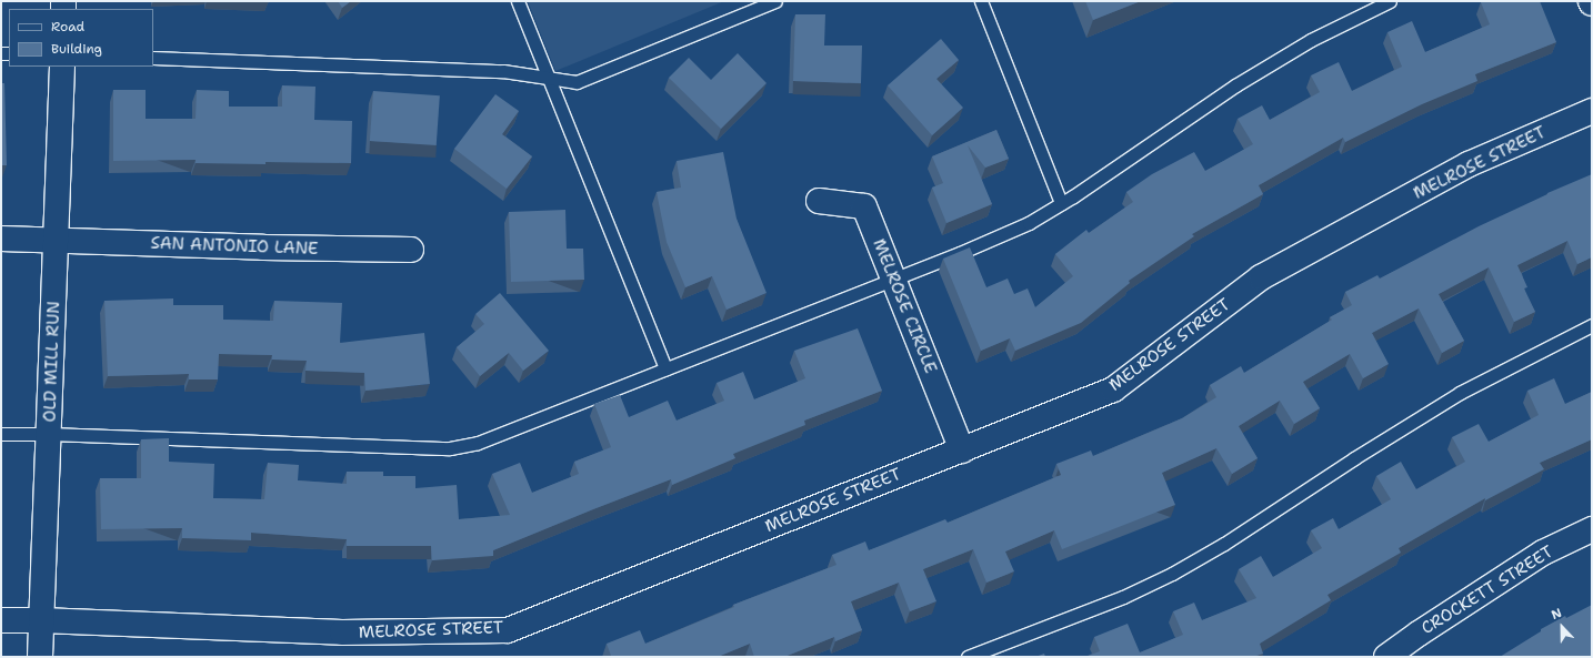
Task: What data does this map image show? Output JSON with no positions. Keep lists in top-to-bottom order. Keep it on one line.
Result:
{"streets":{"street":["MELROSE STREET","SAN ANTONIO LANE","MELROSE CIRCLE","OLD MILL RUN","CROCKETT STREET"]},"crossings":[["MELROSE STREET","MELROSE CIRCLE"],["MELROSE STREET","OLD MILL RUN"],["SAN ANTONIO LANE","OLD MILL RUN"]],"legend":["Road","Building"],"north":"top"}
